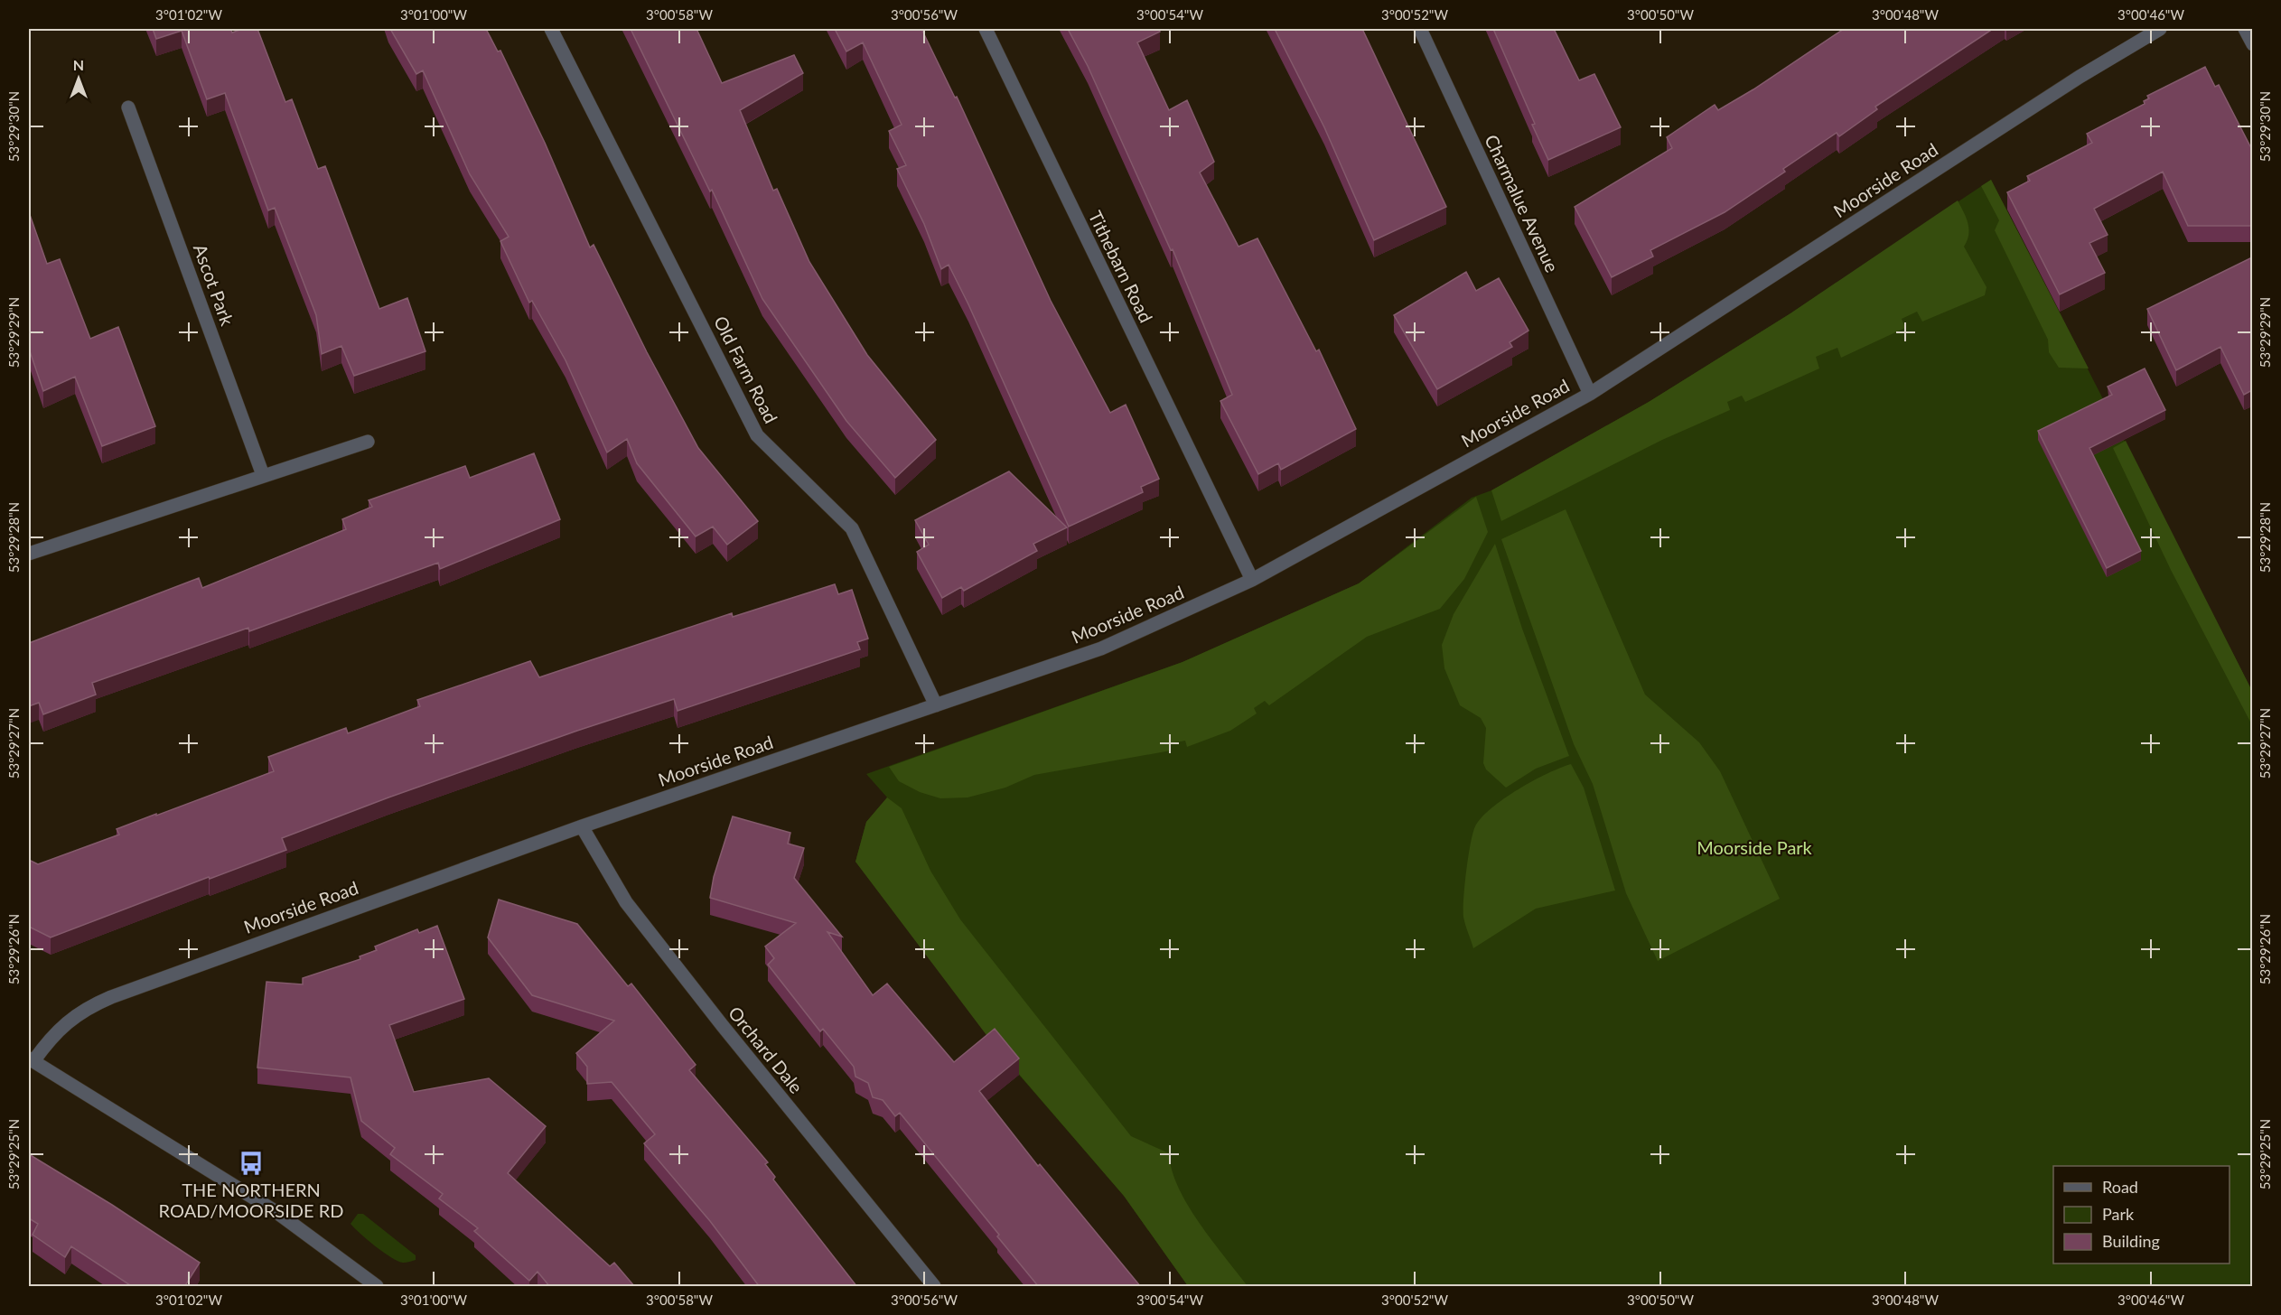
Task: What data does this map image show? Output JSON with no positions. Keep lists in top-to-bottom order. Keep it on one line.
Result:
{"streets":{"street":["Moorside Road","Charmalue Avenue","Tithebarn Road","Ascot Park","Old Farm Road","Orchard Dale"]},"crossings":[["Moorside Road","Charmalue Avenue"],["Moorside Road","Tithebarn Road"],["Moorside Road","Old Farm Road"],["Moorside Road","Orchard Dale"]],"parks":["Moorside Park"],"places":{"bus stop":["THE NORTHERN ROAD/MOORSIDE RD"]},"legend":["Road","Park","Building"],"north":"top","coordinates":["3°01'02\"W","3°01'00\"W","3°00'58\"W","3°00'56\"W","3°00'54\"W","3°00'52\"W","3°00'50\"W","3°00'48\"W","3°00'46\"W","53°29'30\"N","53°29'29\"N","53°29'28\"N","53°29'27\"N","53°29'26\"N","53°29'25\"N"]}
